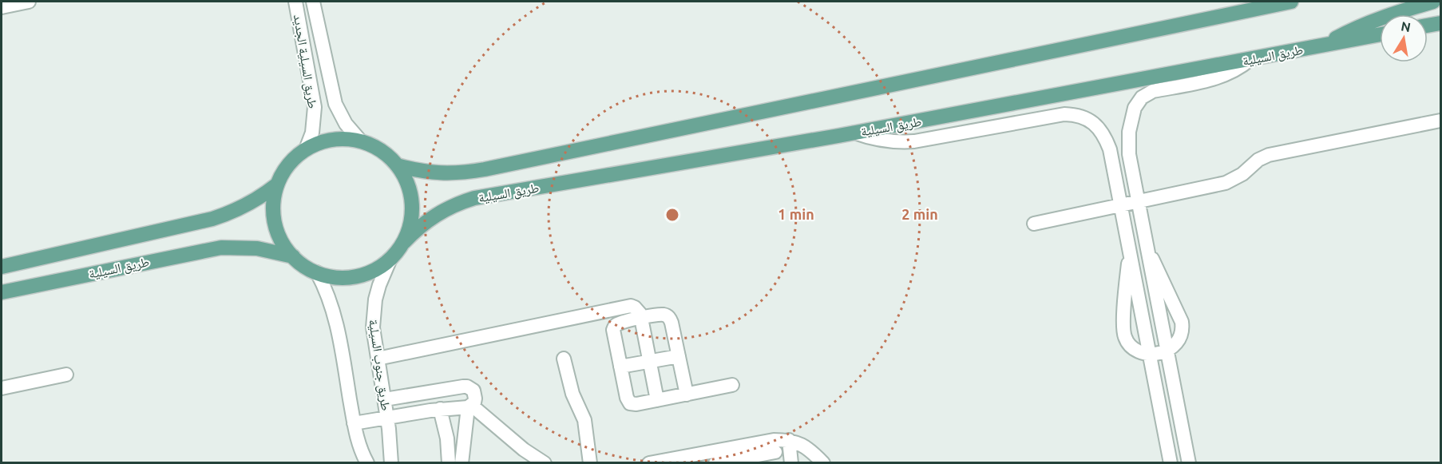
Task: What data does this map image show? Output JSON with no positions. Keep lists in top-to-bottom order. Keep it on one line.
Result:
{"streets":{"main road":["طريق السيلية"],"street":["طريق السيلية الجديد","طريق جنوب السيلية"]},"crossings":[["طريق السيلية","طريق السيلية الجديد"],["طريق السيلية","طريق جنوب السيلية"],["طريق السيلية الجديد","طريق جنوب السيلية"]],"north":"top","rings":["1 min","2 min"]}
